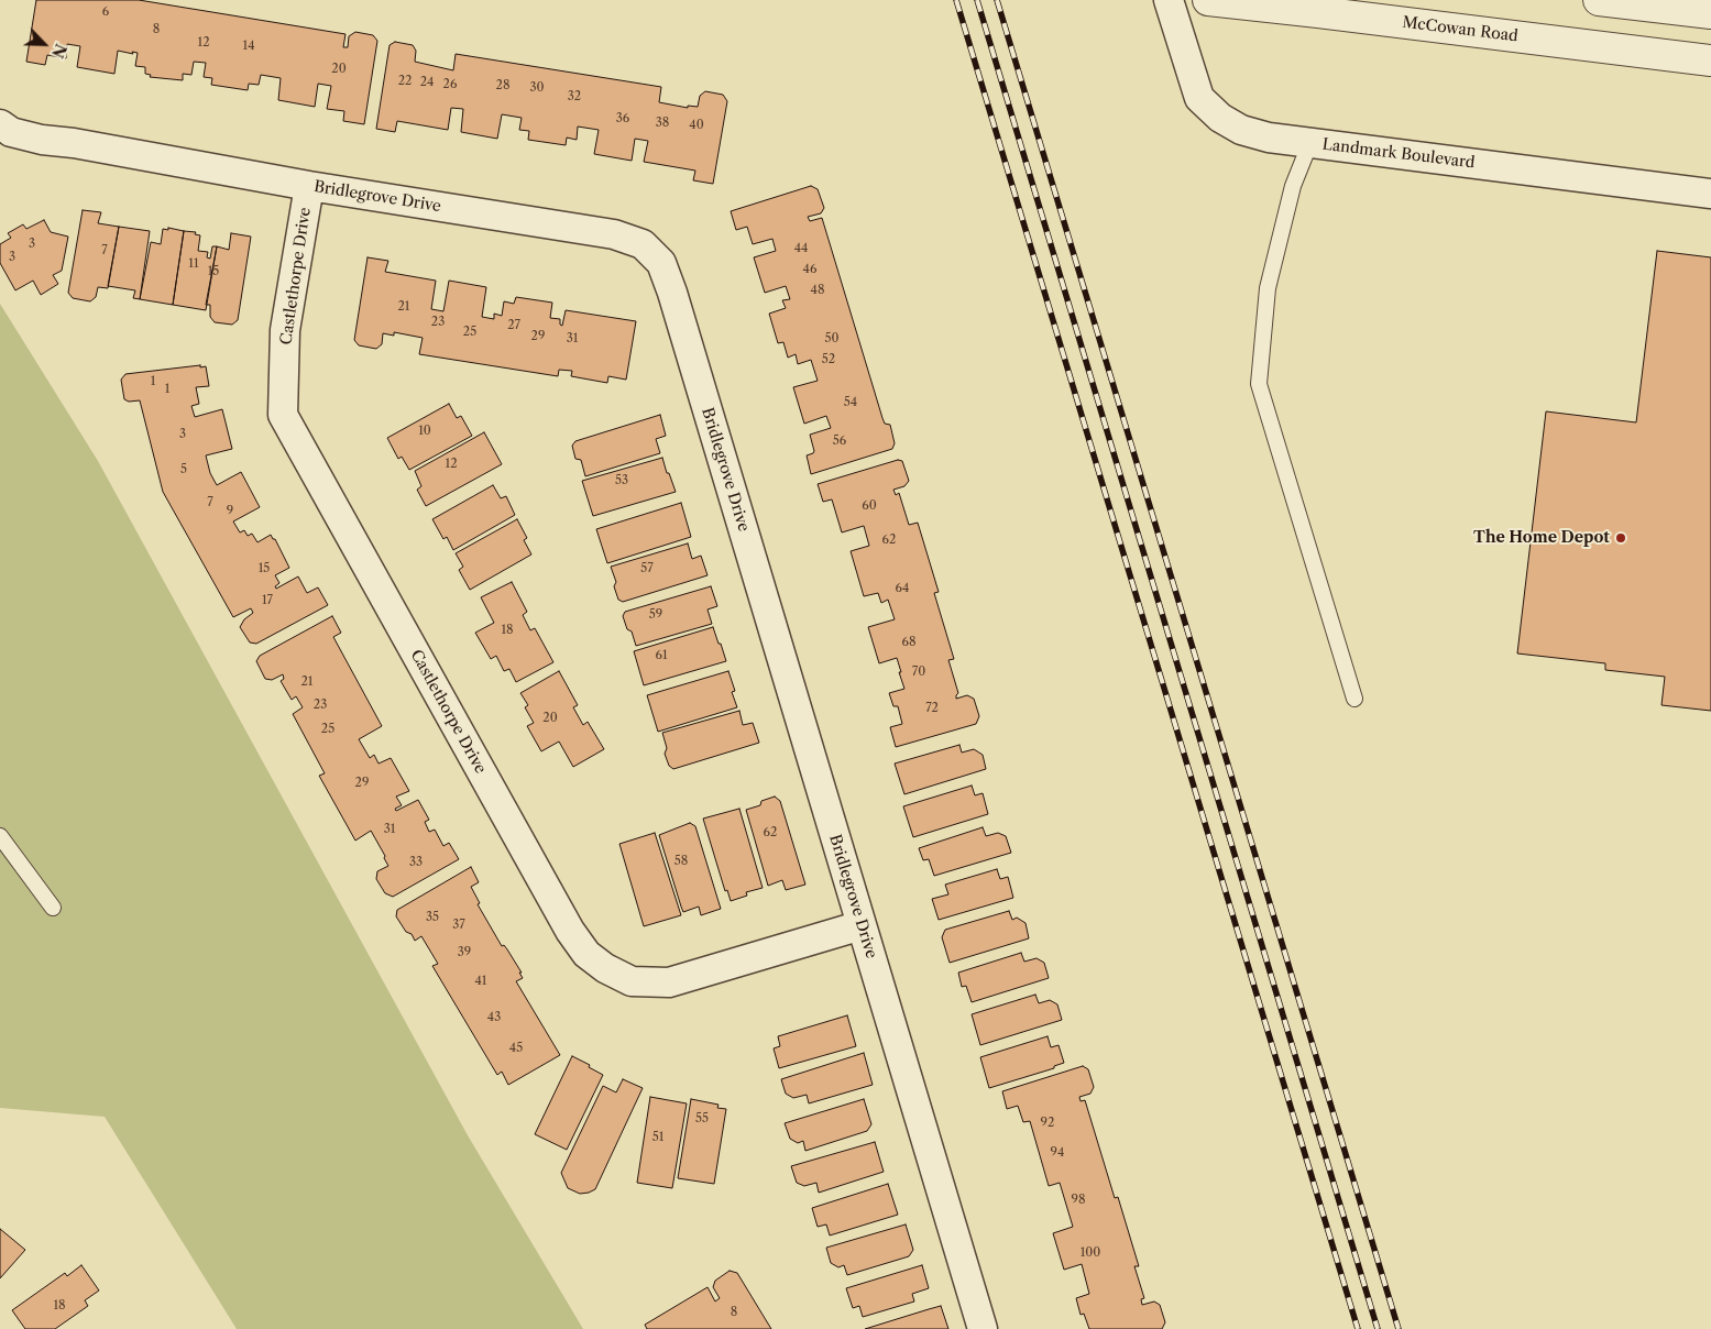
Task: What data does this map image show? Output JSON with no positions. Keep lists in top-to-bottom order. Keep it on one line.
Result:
{"streets":{"street":["McCowan Road","Landmark Boulevard","Bridlegrove Drive","Castlethorpe Drive"]},"crossings":[["Bridlegrove Drive","Castlethorpe Drive"]],"places":["The Home Depot"],"house_numbers":["6","8","12","14","20","22","24","26","28","30","32","36","38","40","3","44","7","3","11","46","15","48","21","23","27","25","29","31","50","52","1","1","54","10","3","56","12","5","53","7","60","9","62","15","57","64","17","59","18","68","61","70","21","23","72","20","25","29","31","62","58","33","35","37","39","41","43","45","55","92","51","94","98","100","18","8"],"north":"bottom right"}
